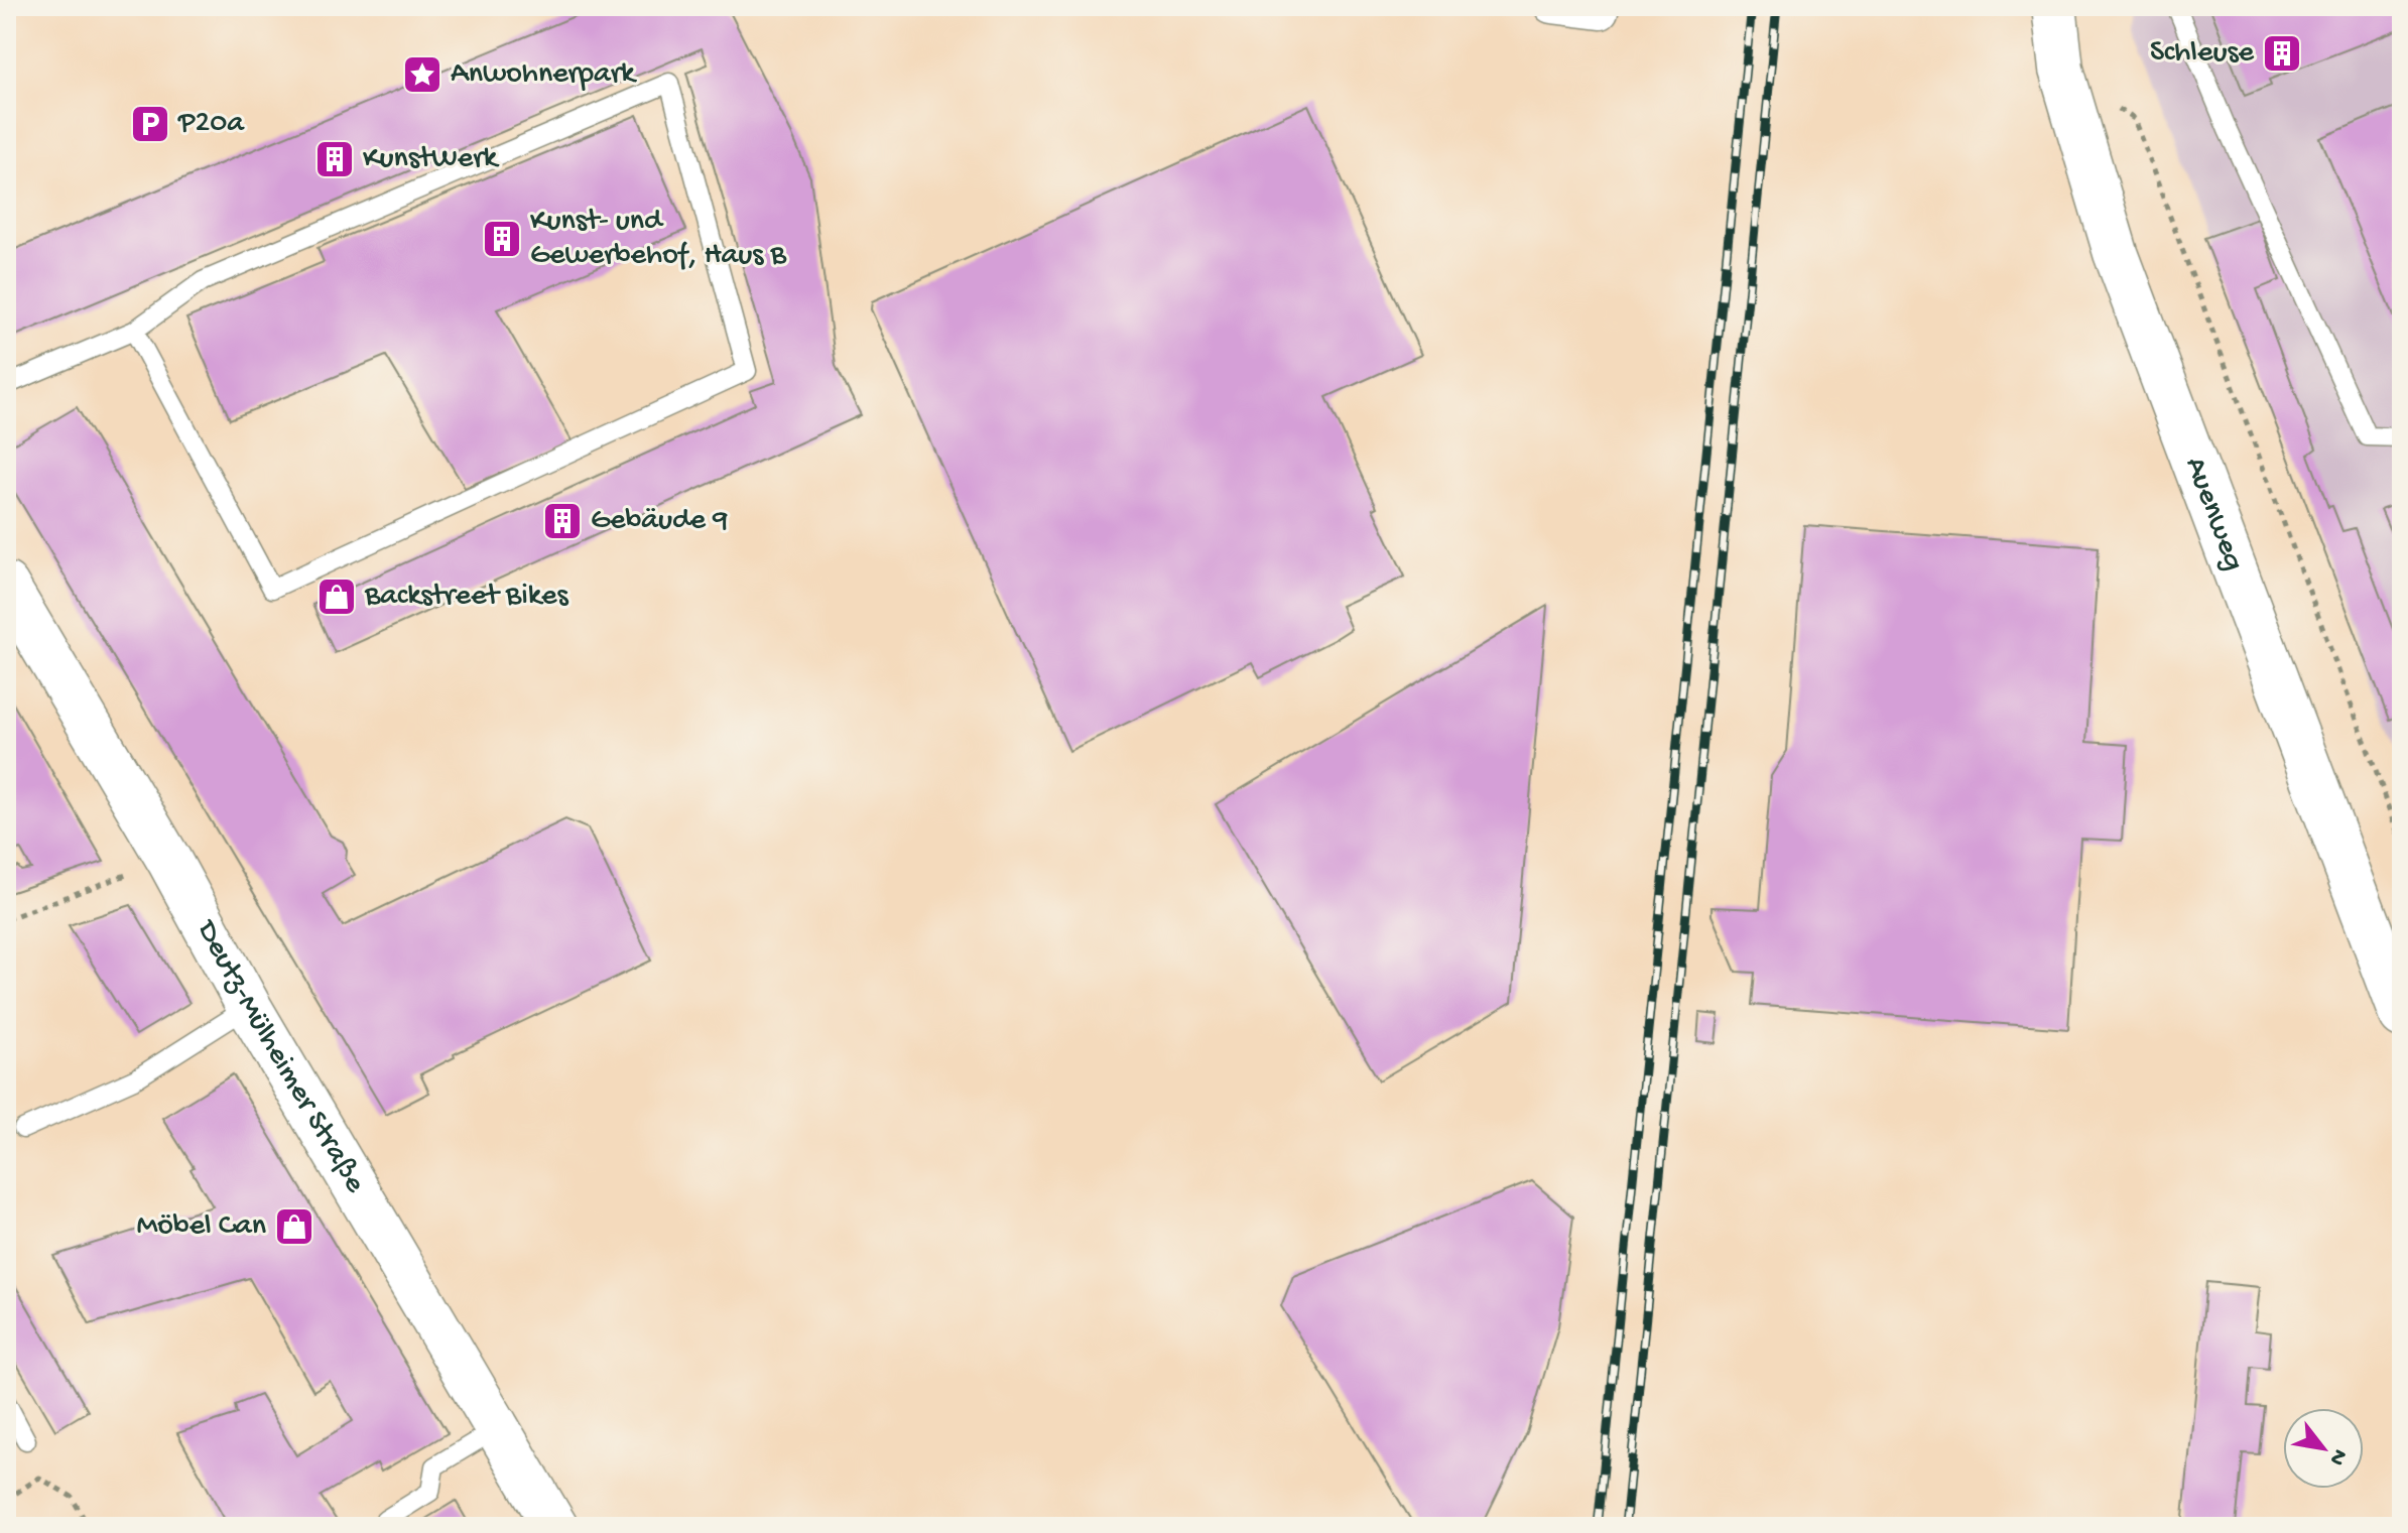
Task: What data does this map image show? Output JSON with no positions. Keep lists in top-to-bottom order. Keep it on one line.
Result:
{"streets":{"street":["Auenweg","Deutz-Mülheimer Straße"]},"places":{"building":["Schleuse","KunstWerk","Kunst- und Gewerbehof, Haus B","Gebäude 9"],"place":["Anwohnerpark"],"parking":["P20a"],"shop":["Backstreet Bikes","Möbel Can"]},"north":"bottom right"}
